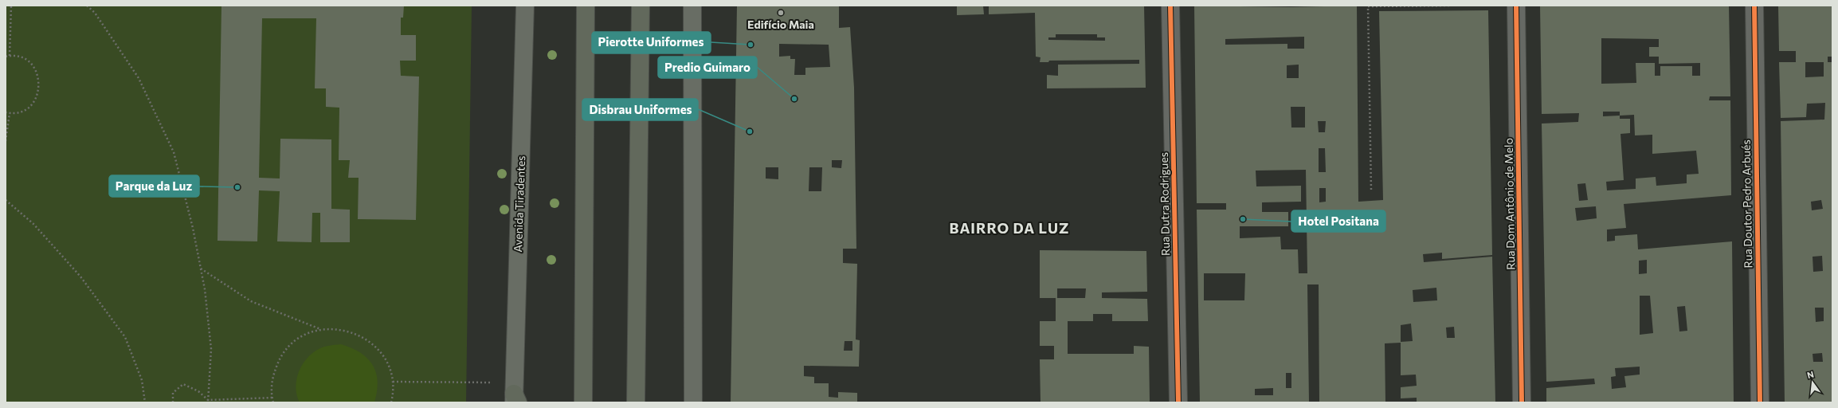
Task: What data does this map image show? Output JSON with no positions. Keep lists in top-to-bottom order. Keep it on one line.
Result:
{"streets":{"main road":["Avenida Tiradentes"],"street":["Rua Dutra Rodrigues","Rua Dom Antônio de Melo","Rua Doutor Pedro Arbués"]},"districts":["BAIRRO DA LUZ"],"places":["Edifício Maia","Pierotte Uniformes","Predio Guimaro","Disbrau Uniformes","Parque da Luz","Hotel Positana"],"north":"top"}
